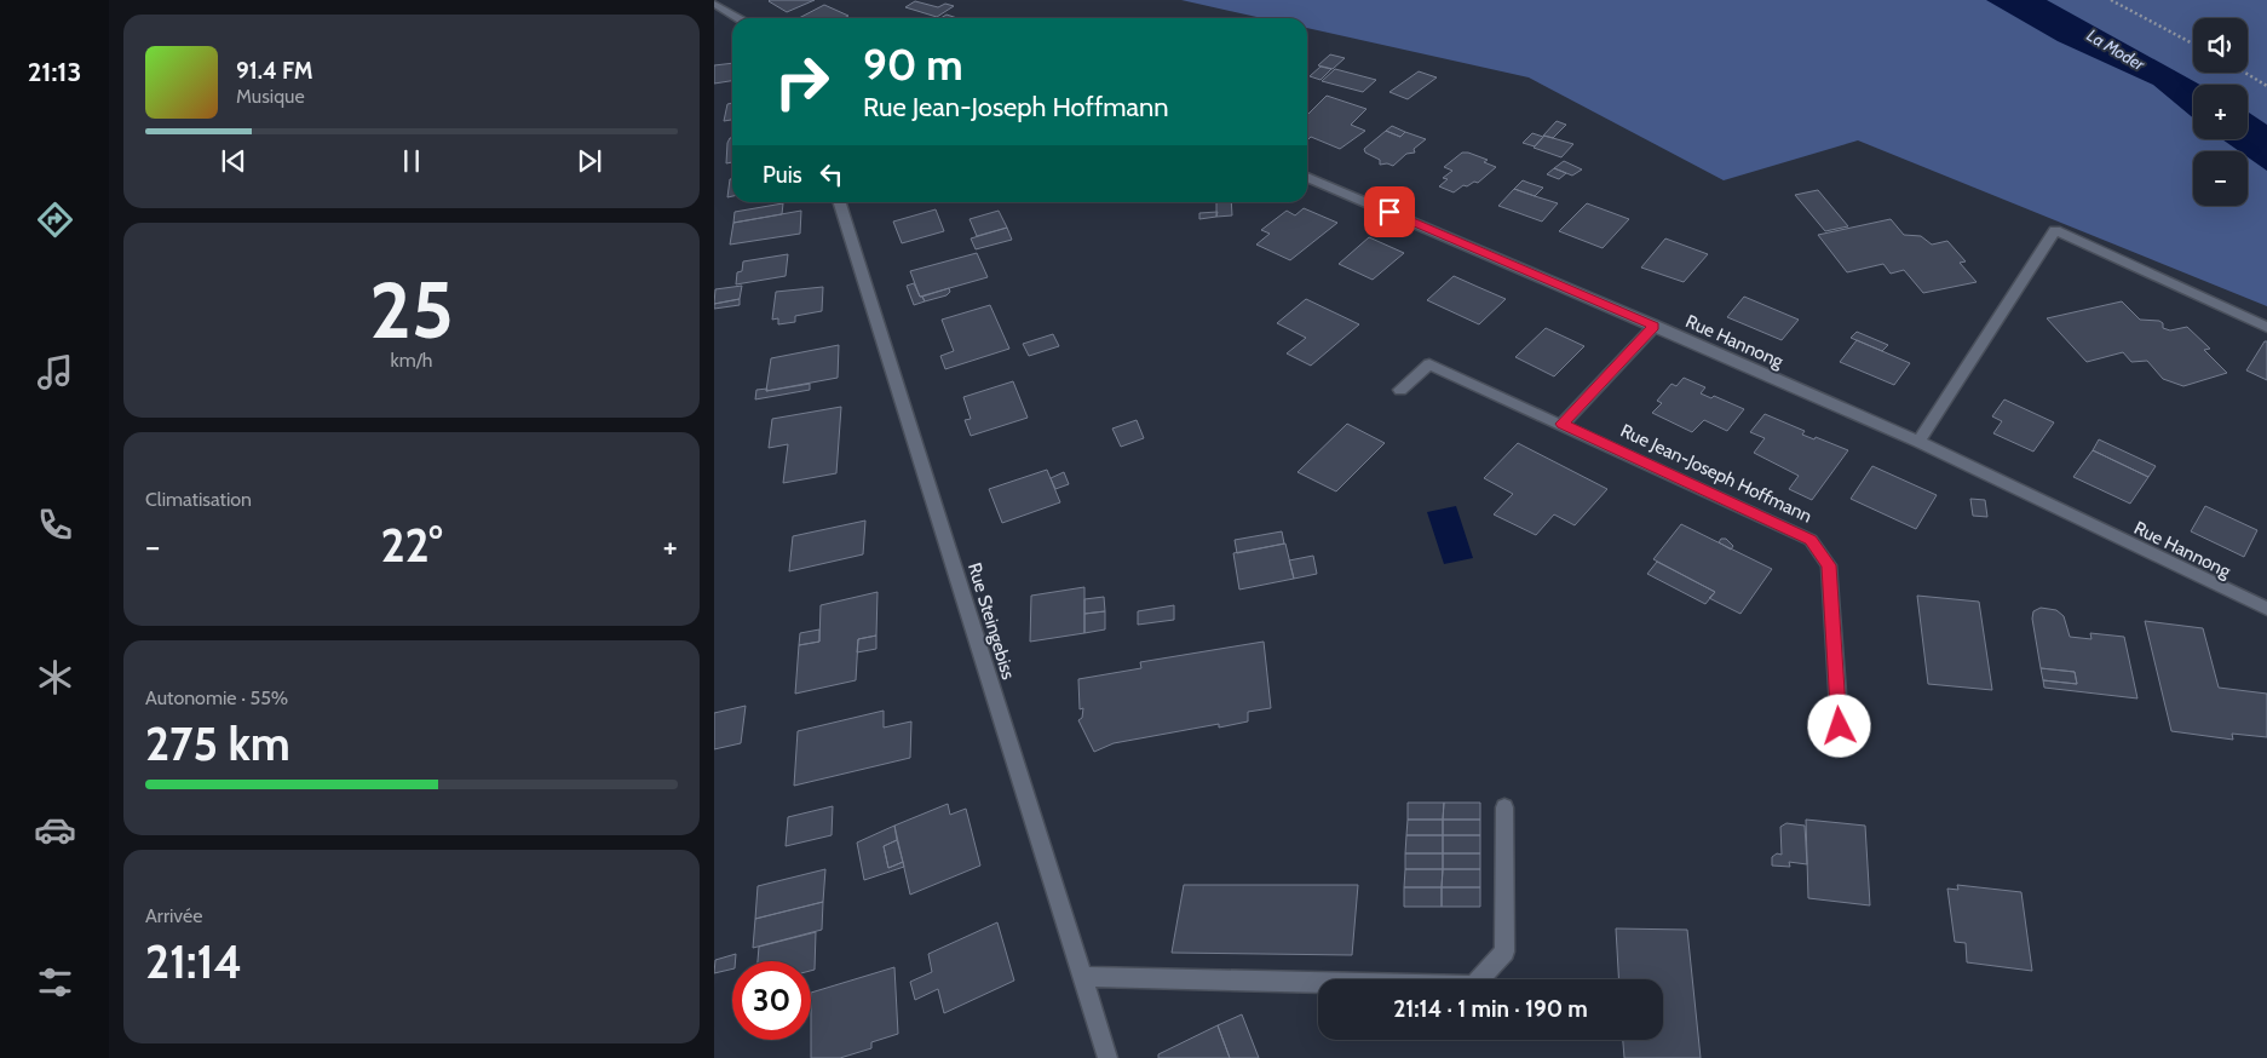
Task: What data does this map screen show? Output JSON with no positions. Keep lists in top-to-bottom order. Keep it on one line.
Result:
{"streets":{"street":["Rue Hannong","Rue Jean-Joseph Hoffmann","Rue Steingebiss"]},"water":["La Moder"],"page":{"tabs":"21:13","map_buttons":["+","−"],"turn":["90 m","Rue Jean-Joseph Hoffmann"],"song":["91.4 FM","Musique"],"then":"Puis","tile":[["25","km/h"],"Climatisation",["Autonomie · 55%","275 km"],["Arrivée","21:14"]],"heat":["−","22°","+"],"limit":"30","trip":"21:14 · 1 min · 190 m"}}
